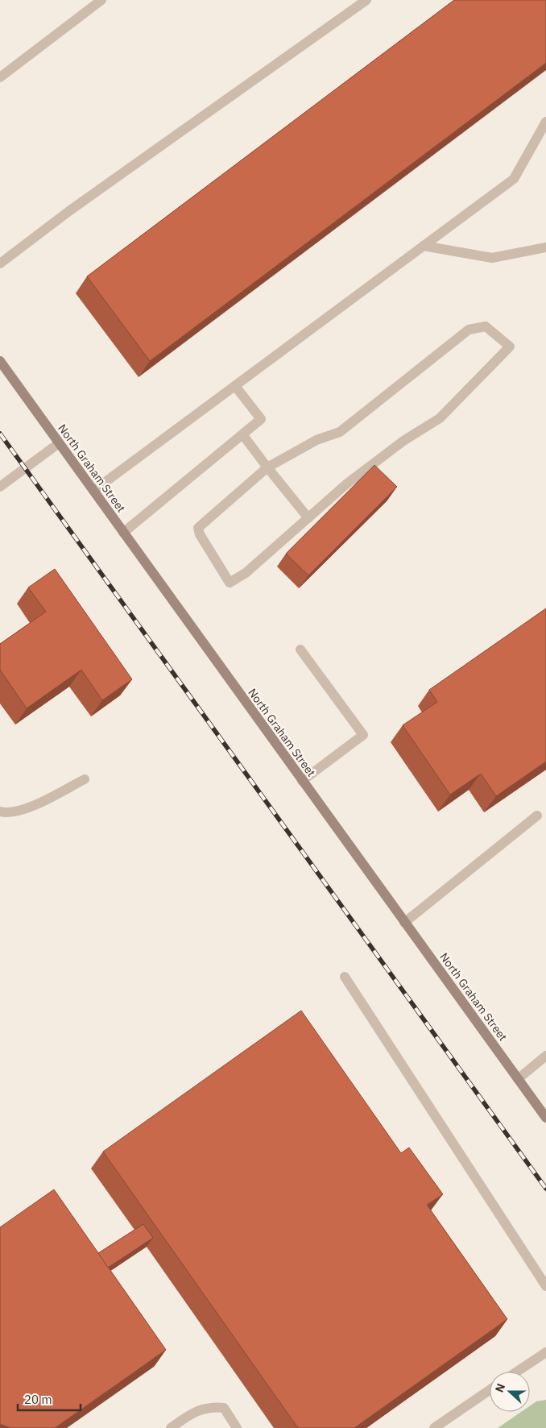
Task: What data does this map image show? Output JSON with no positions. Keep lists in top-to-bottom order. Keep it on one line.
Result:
{"streets":{"main road":["North Graham Street"]},"scale_bar":"20 m","north":"left"}
